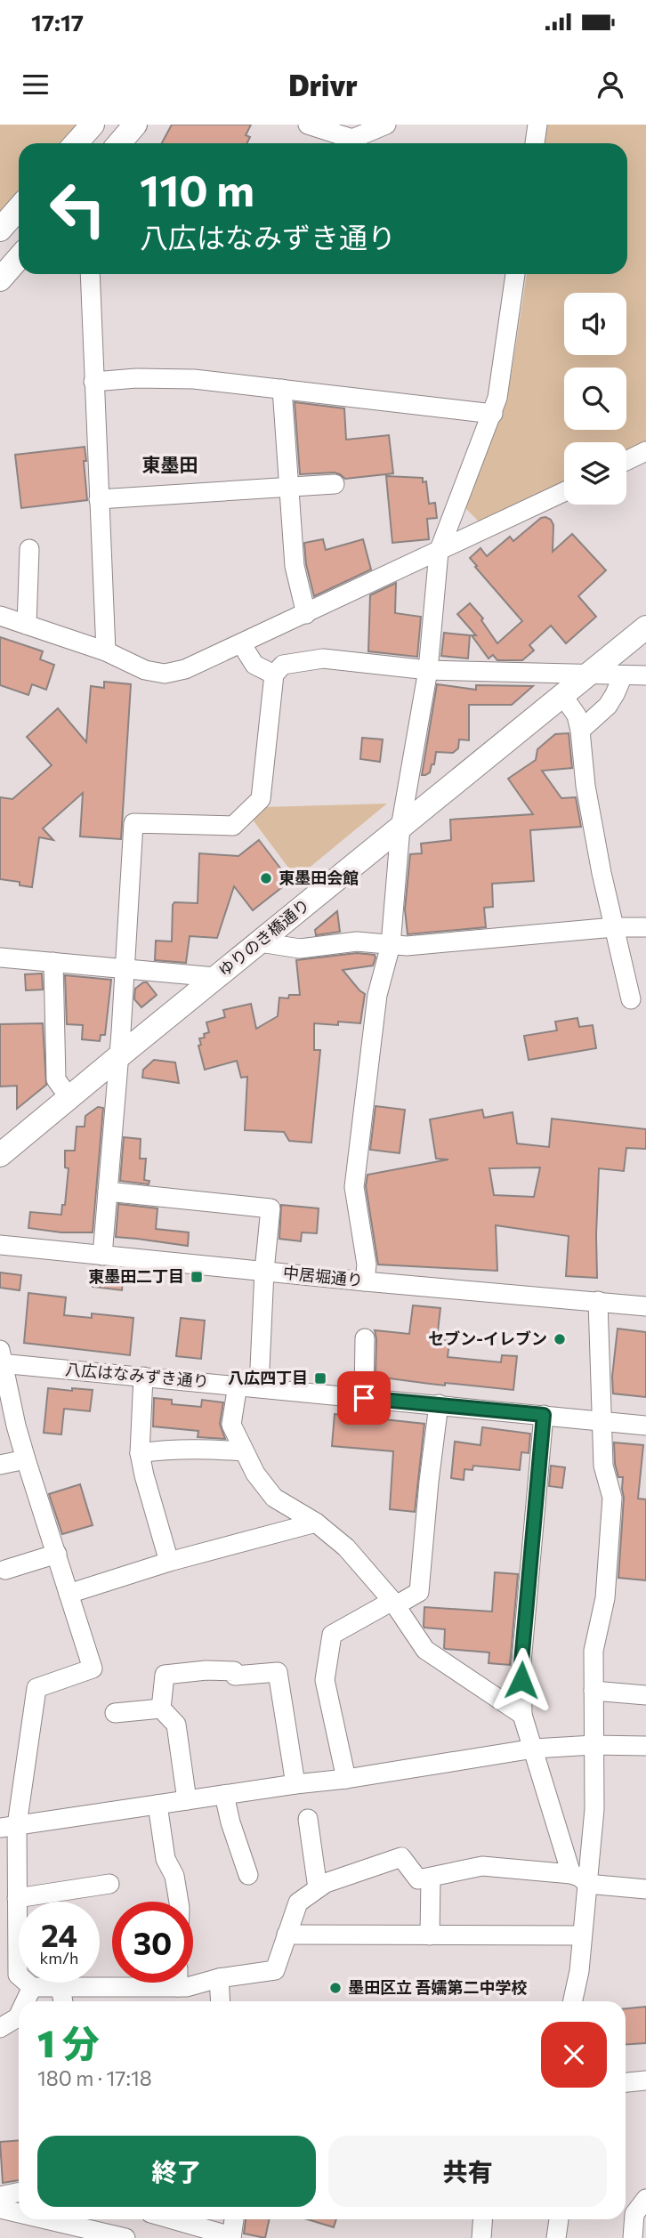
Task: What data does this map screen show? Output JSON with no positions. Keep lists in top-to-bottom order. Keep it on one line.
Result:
{"streets":{"main road":["ゆりのき橋通り"],"street":["中居堀通り","八広はなみずき通り"]},"districts":["東墨田"],"places":{"other":["東墨田会館","セブン-イレブン","墨田区立 吾嬬第二中学校"],"transit":["東墨田二丁目","八広四丁目"]},"page":{"status":"17:17","header":"Drivr","turn":["110 m","八広はなみずき通り"],"speed":"24 km/h","limit":"30","heading":["1 分","180 m · 17:18"],"buttons":["終了","共有"]}}
